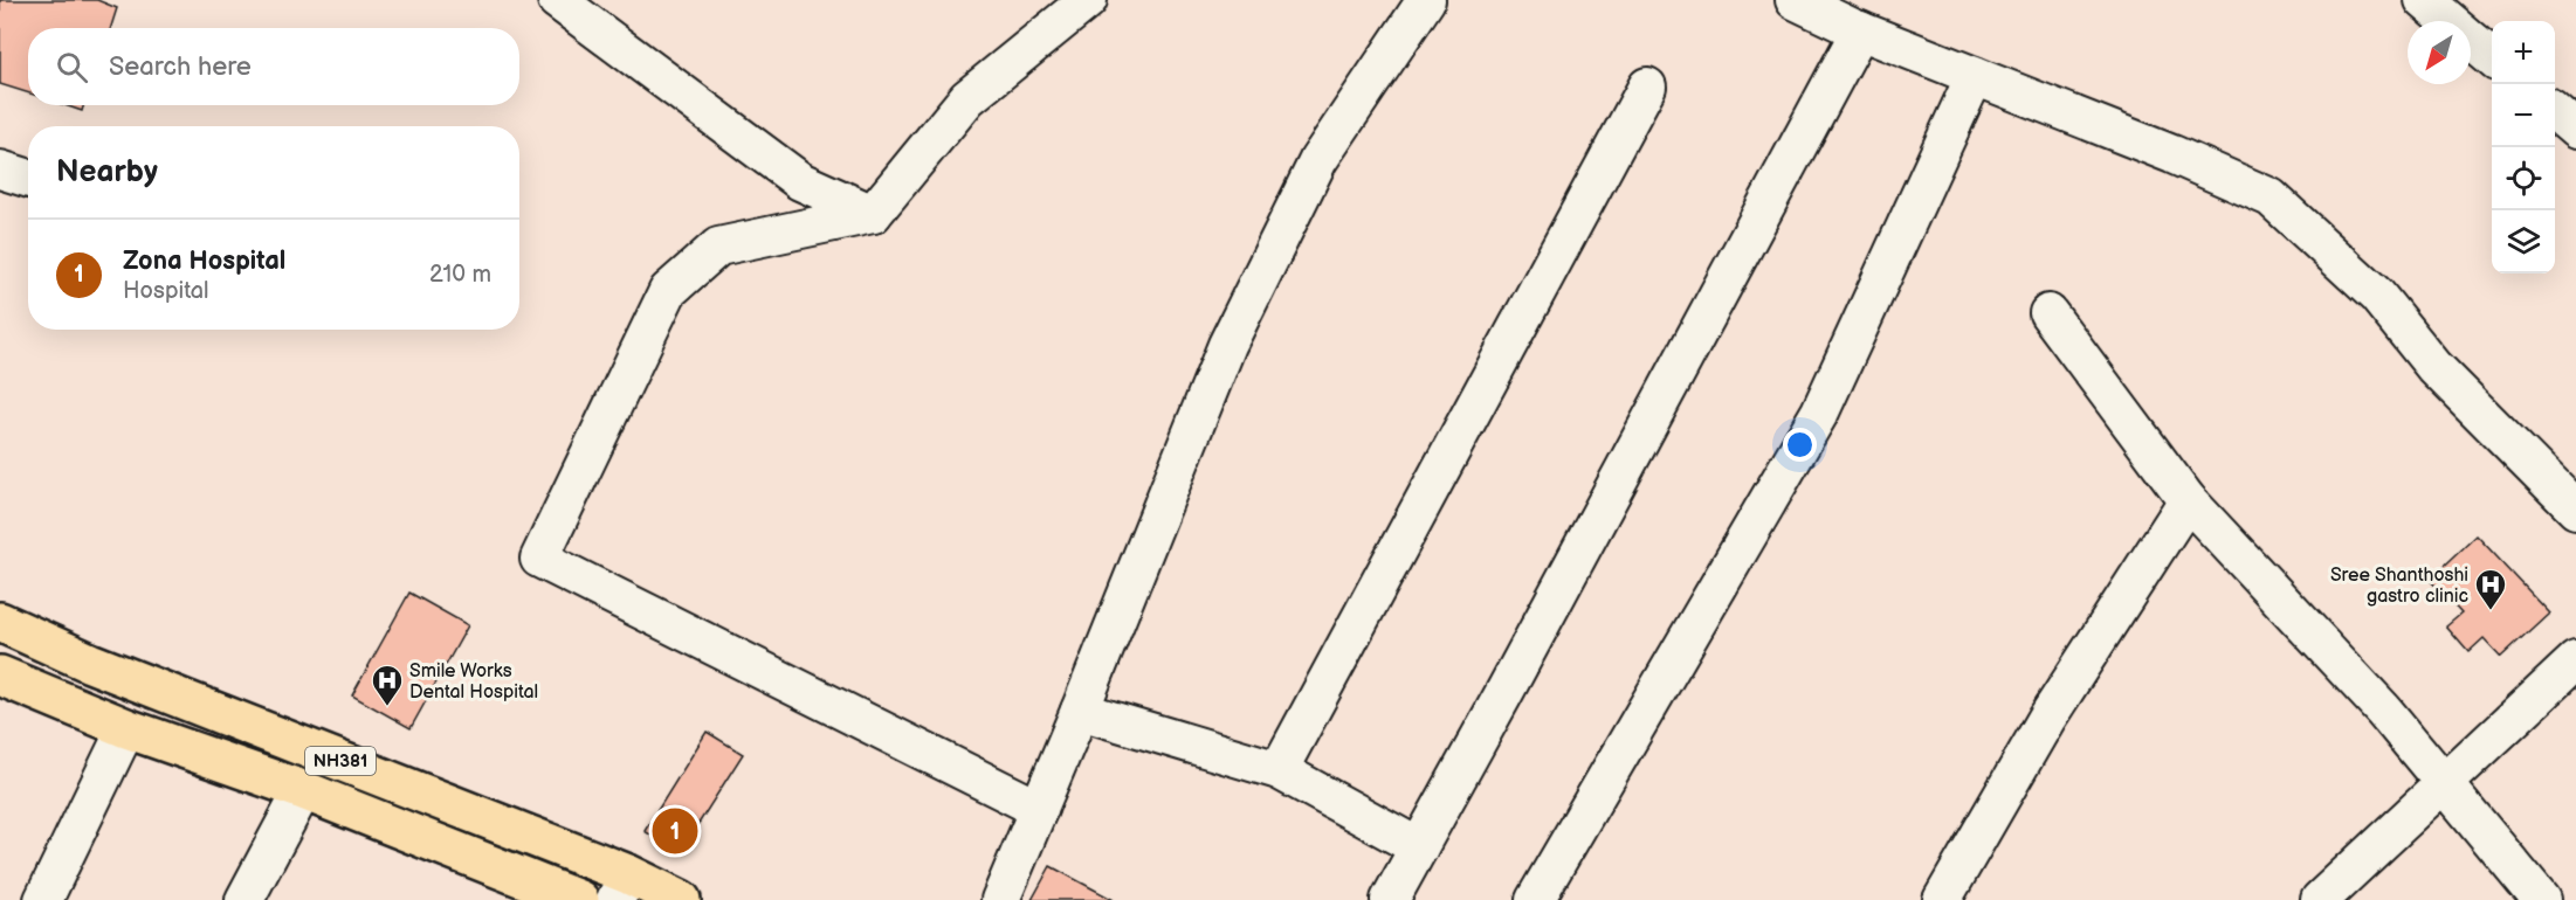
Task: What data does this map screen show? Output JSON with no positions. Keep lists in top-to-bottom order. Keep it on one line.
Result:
{"streets":{"highway":["NH381"]},"places":{"hospital":["Sree Shanthoshi gastro clinic","Smile Works Dental Hospital"]},"north":"bottom left","page":{"map_buttons":["+","−"],"search":"Search here","heading":"Nearby","list":[{"mark":"1","name":"Zona Hospital","note":"Hospital","value":"210 m"}],"pins":"1"}}
